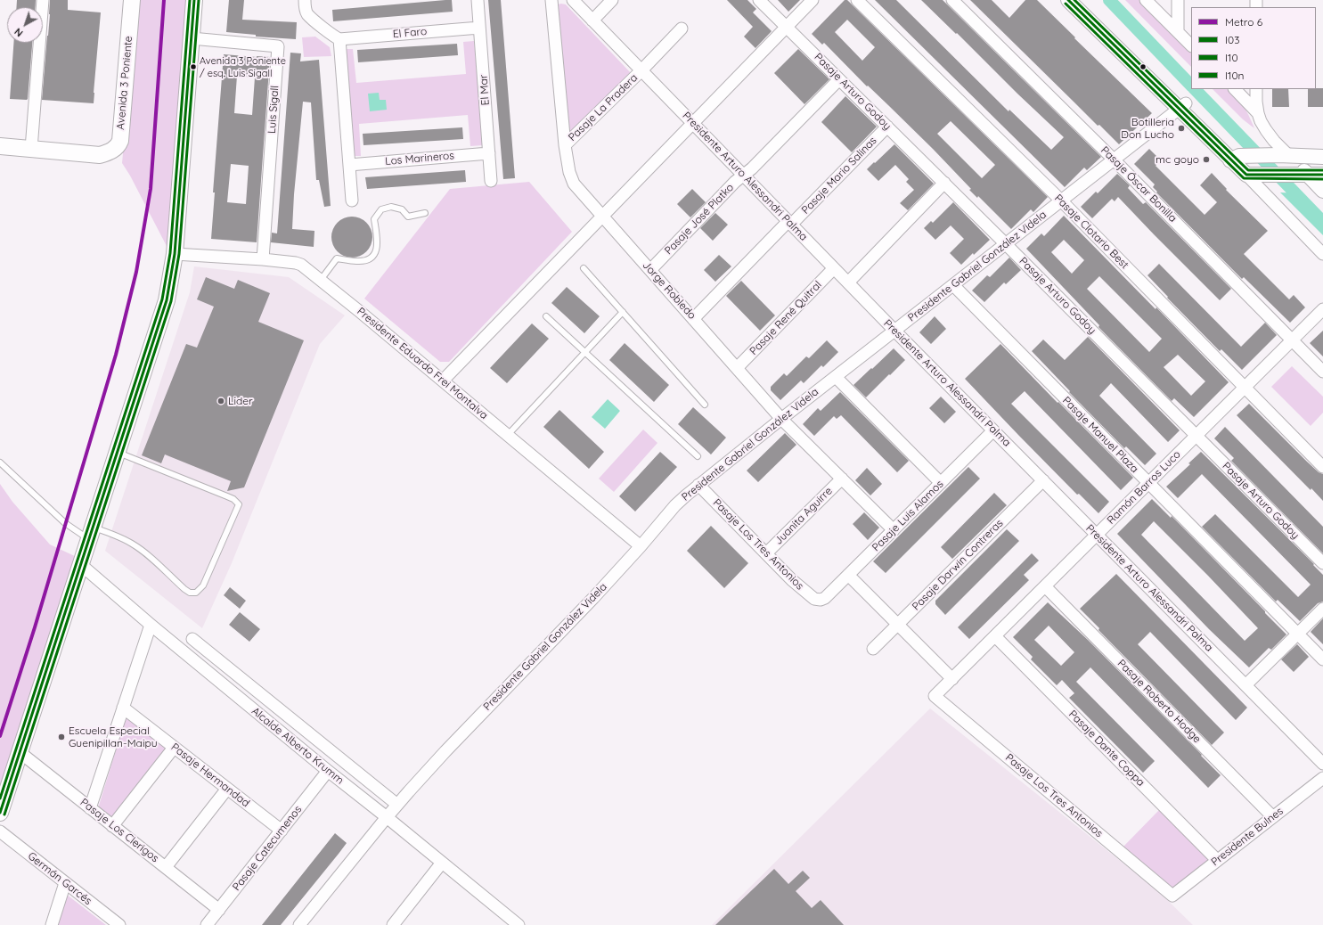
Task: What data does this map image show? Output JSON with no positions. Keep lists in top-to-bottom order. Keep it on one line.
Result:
{"streets":{"main road":["Avenida 3 Poniente"],"street":["El Faro","El Mar","Pasaje Arturo Godoy","Pasaje La Pradera","Luis Sigall","Los Marineros","Pasaje Mario Salinas","Presidente Arturo Alessandri Palma","Pasaje Óscar Bonilla","Pasaje José Platko","Pasaje Clotario Best","Presidente Gabriel González Videla","Jorge Robledo","Pasaje René Quitral","Presidente Eduardo Frei Montalva","Pasaje Manuel Plaza","Ramón Barros Luco","Juanita Aguirre","Pasaje Luis Alamos","Pasaje Los Tres Antonios","Pasaje Darwin Contreras","Pasaje Roberto Hodge","Alcalde Alberto Krumm","Pasaje Dante Coppa","Pasaje Hermandad","Pasaje Los Clerigos","Presidente Bulnes","Pasaje Catecumenos","Germán Garcés"]},"crossings":[["El Faro","El Mar"],["El Mar","Los Marineros"],["Pasaje Arturo Godoy","Pasaje Mario Salinas"],["Pasaje Arturo Godoy","Pasaje José Platko"],["Pasaje Arturo Godoy","Presidente Gabriel González Videla"],["Pasaje Arturo Godoy","Ramón Barros Luco"],["Pasaje La Pradera","Presidente Arturo Alessandri Palma"],["Pasaje La Pradera","Jorge Robledo"],["Luis Sigall","Presidente Eduardo Frei Montalva"],["Pasaje Mario Salinas","Presidente Arturo Alessandri Palma"],["Pasaje Mario Salinas","Jorge Robledo"],["Presidente Arturo Alessandri Palma","Pasaje José Platko"],["Presidente Arturo Alessandri Palma","Presidente Gabriel González Videla"],["Presidente Arturo Alessandri Palma","Pasaje René Quitral"],["Presidente Arturo Alessandri Palma","Ramón Barros Luco"],["Presidente Arturo Alessandri Palma","Pasaje Luis Alamos"],["Presidente Arturo Alessandri Palma","Pasaje Darwin Contreras"],["Pasaje Óscar Bonilla","Presidente Gabriel González Videla"],["Pasaje Óscar Bonilla","Ramón Barros Luco"],["Pasaje José Platko","Jorge Robledo"],["Pasaje Clotario Best","Presidente Gabriel González Videla"],["Pasaje Clotario Best","Ramón Barros Luco"],["Presidente Gabriel González Videla","Jorge Robledo"],["Presidente Gabriel González Videla","Presidente Eduardo Frei Montalva"],["Presidente Gabriel González Videla","Pasaje Manuel Plaza"],["Presidente Gabriel González Videla","Pasaje Los Tres Antonios"],["Presidente Gabriel González Videla","Alcalde Alberto Krumm"],["Jorge Robledo","Pasaje René Quitral"],["Jorge Robledo","Juanita Aguirre"],["Jorge Robledo","Pasaje Luis Alamos"],["Pasaje Manuel Plaza","Ramón Barros Luco"],["Ramón Barros Luco","Pasaje Los Tres Antonios"],["Ramón Barros Luco","Pasaje Roberto Hodge"],["Ramón Barros Luco","Pasaje Dante Coppa"],["Juanita Aguirre","Pasaje Los Tres Antonios"],["Pasaje Luis Alamos","Pasaje Los Tres Antonios"],["Pasaje Los Tres Antonios","Presidente Bulnes"],["Pasaje Roberto Hodge","Presidente Bulnes"],["Alcalde Alberto Krumm","Pasaje Catecumenos"],["Pasaje Dante Coppa","Presidente Bulnes"],["Pasaje Hermandad","Pasaje Catecumenos"],["Pasaje Los Clerigos","Pasaje Catecumenos"]],"places":["Avenida 3 Poniente / esq. Luis Sigall","Botilleria Don Lucho","mc goyo","Lider","Escuela Especial Guenipillan-Maipu"],"lines":["metro line 6","transit line I03","transit line I10","transit line I10n"],"legend":["Metro 6","I03","I10","I10n"],"north":"bottom left"}
